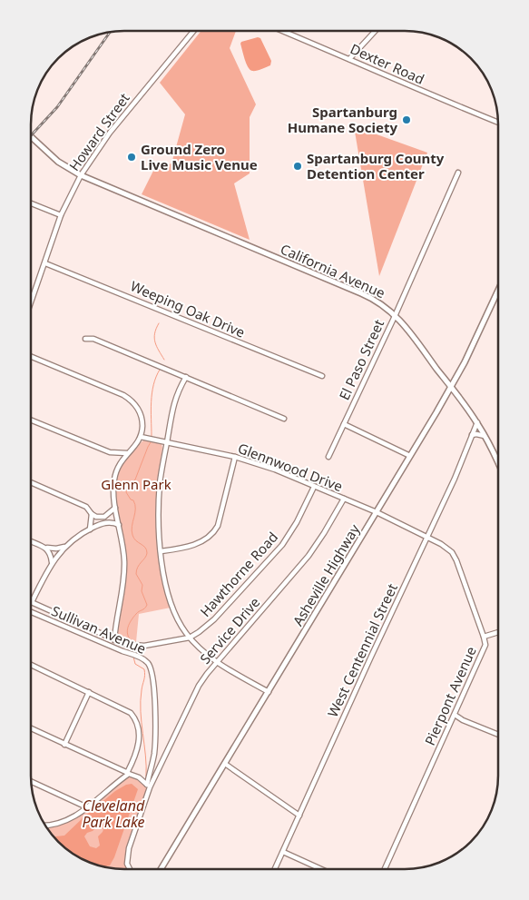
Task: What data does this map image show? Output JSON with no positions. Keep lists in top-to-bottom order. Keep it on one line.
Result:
{"streets":{"main road":["California Avenue","Asheville Highway"],"street":["Dexter Road","Howard Street","Weeping Oak Drive","El Paso Street","Glennwood Drive","Hawthorne Road","Sullivan Avenue","Service Drive","West Centennial Street","Pierpont Avenue"]},"crossings":[["Howard Street","California Avenue"],["Howard Street","Weeping Oak Drive"],["California Avenue","El Paso Street"],["California Avenue","Asheville Highway"],["California Avenue","West Centennial Street"],["Glennwood Drive","Hawthorne Road"],["Glennwood Drive","Asheville Highway"],["Glennwood Drive","Service Drive"],["Glennwood Drive","West Centennial Street"],["Glennwood Drive","Pierpont Avenue"],["Sullivan Avenue","Service Drive"],["West Centennial Street","Pierpont Avenue"]],"water":["Cleveland Park Lake"],"parks":["Glenn Park"],"places":["Spartanburg Humane Society","Ground Zero Live Music Venue","Spartanburg County Detention Center"]}
